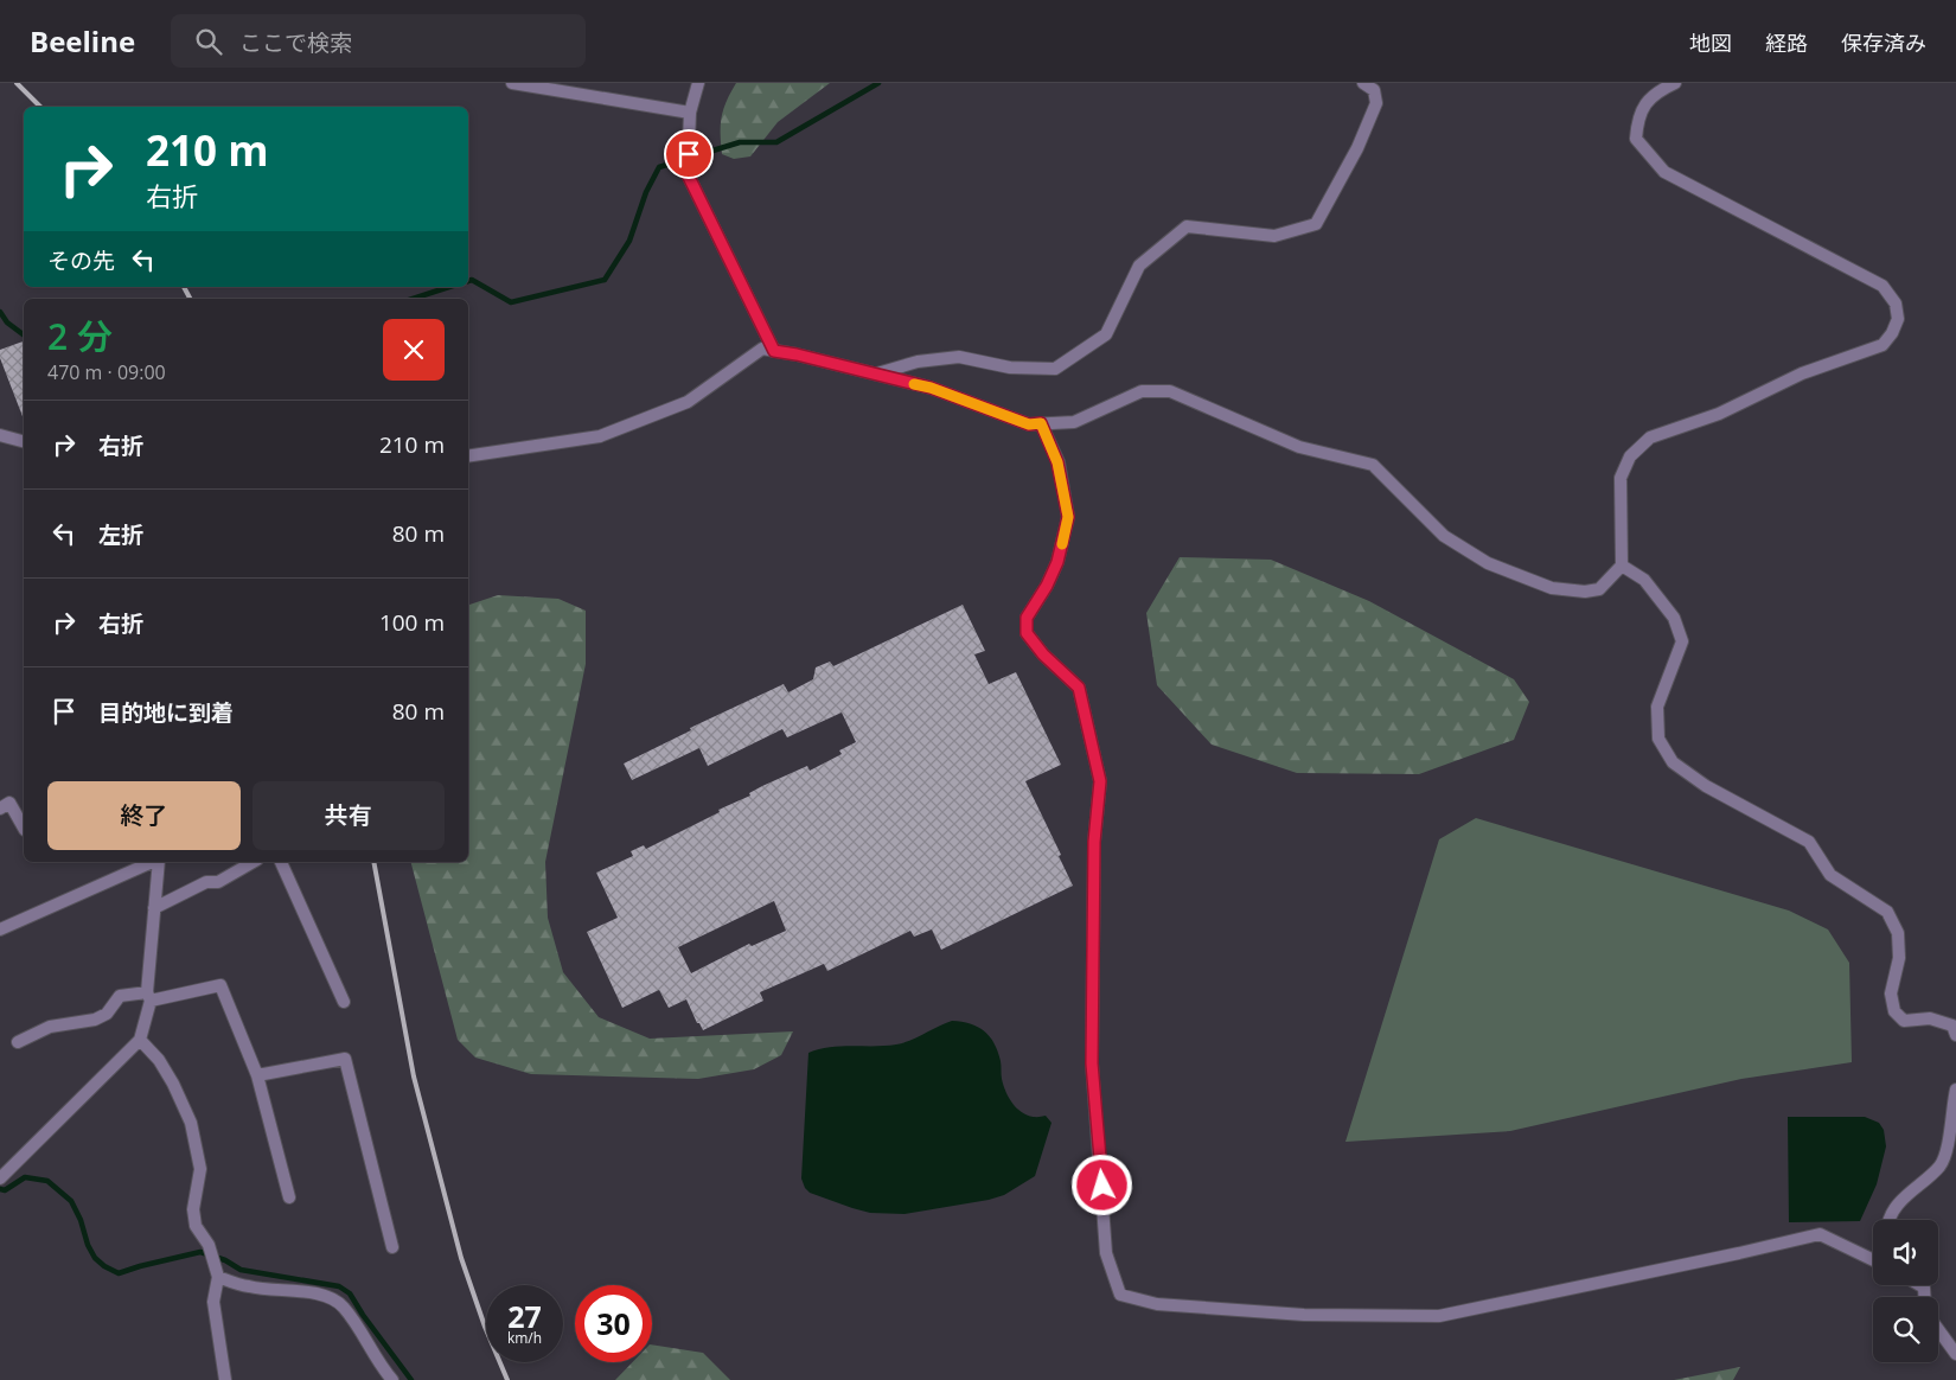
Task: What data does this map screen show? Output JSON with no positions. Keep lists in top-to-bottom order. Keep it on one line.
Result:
{"page":{"header":"Beeline","search":"ここで検索","nav":["地図","経路","保存済み"],"turn":["210 m","右折"],"then":"その先","heading":["2 分","470 m · 09:00"],"list":[{"name":"右折","value":"210 m"},{"name":"左折","value":"80 m"},{"name":"右折","value":"100 m"},{"name":"目的地に到着","value":"80 m"}],"buttons":["終了","共有"],"speed":"27 km/h","limit":"30"}}
